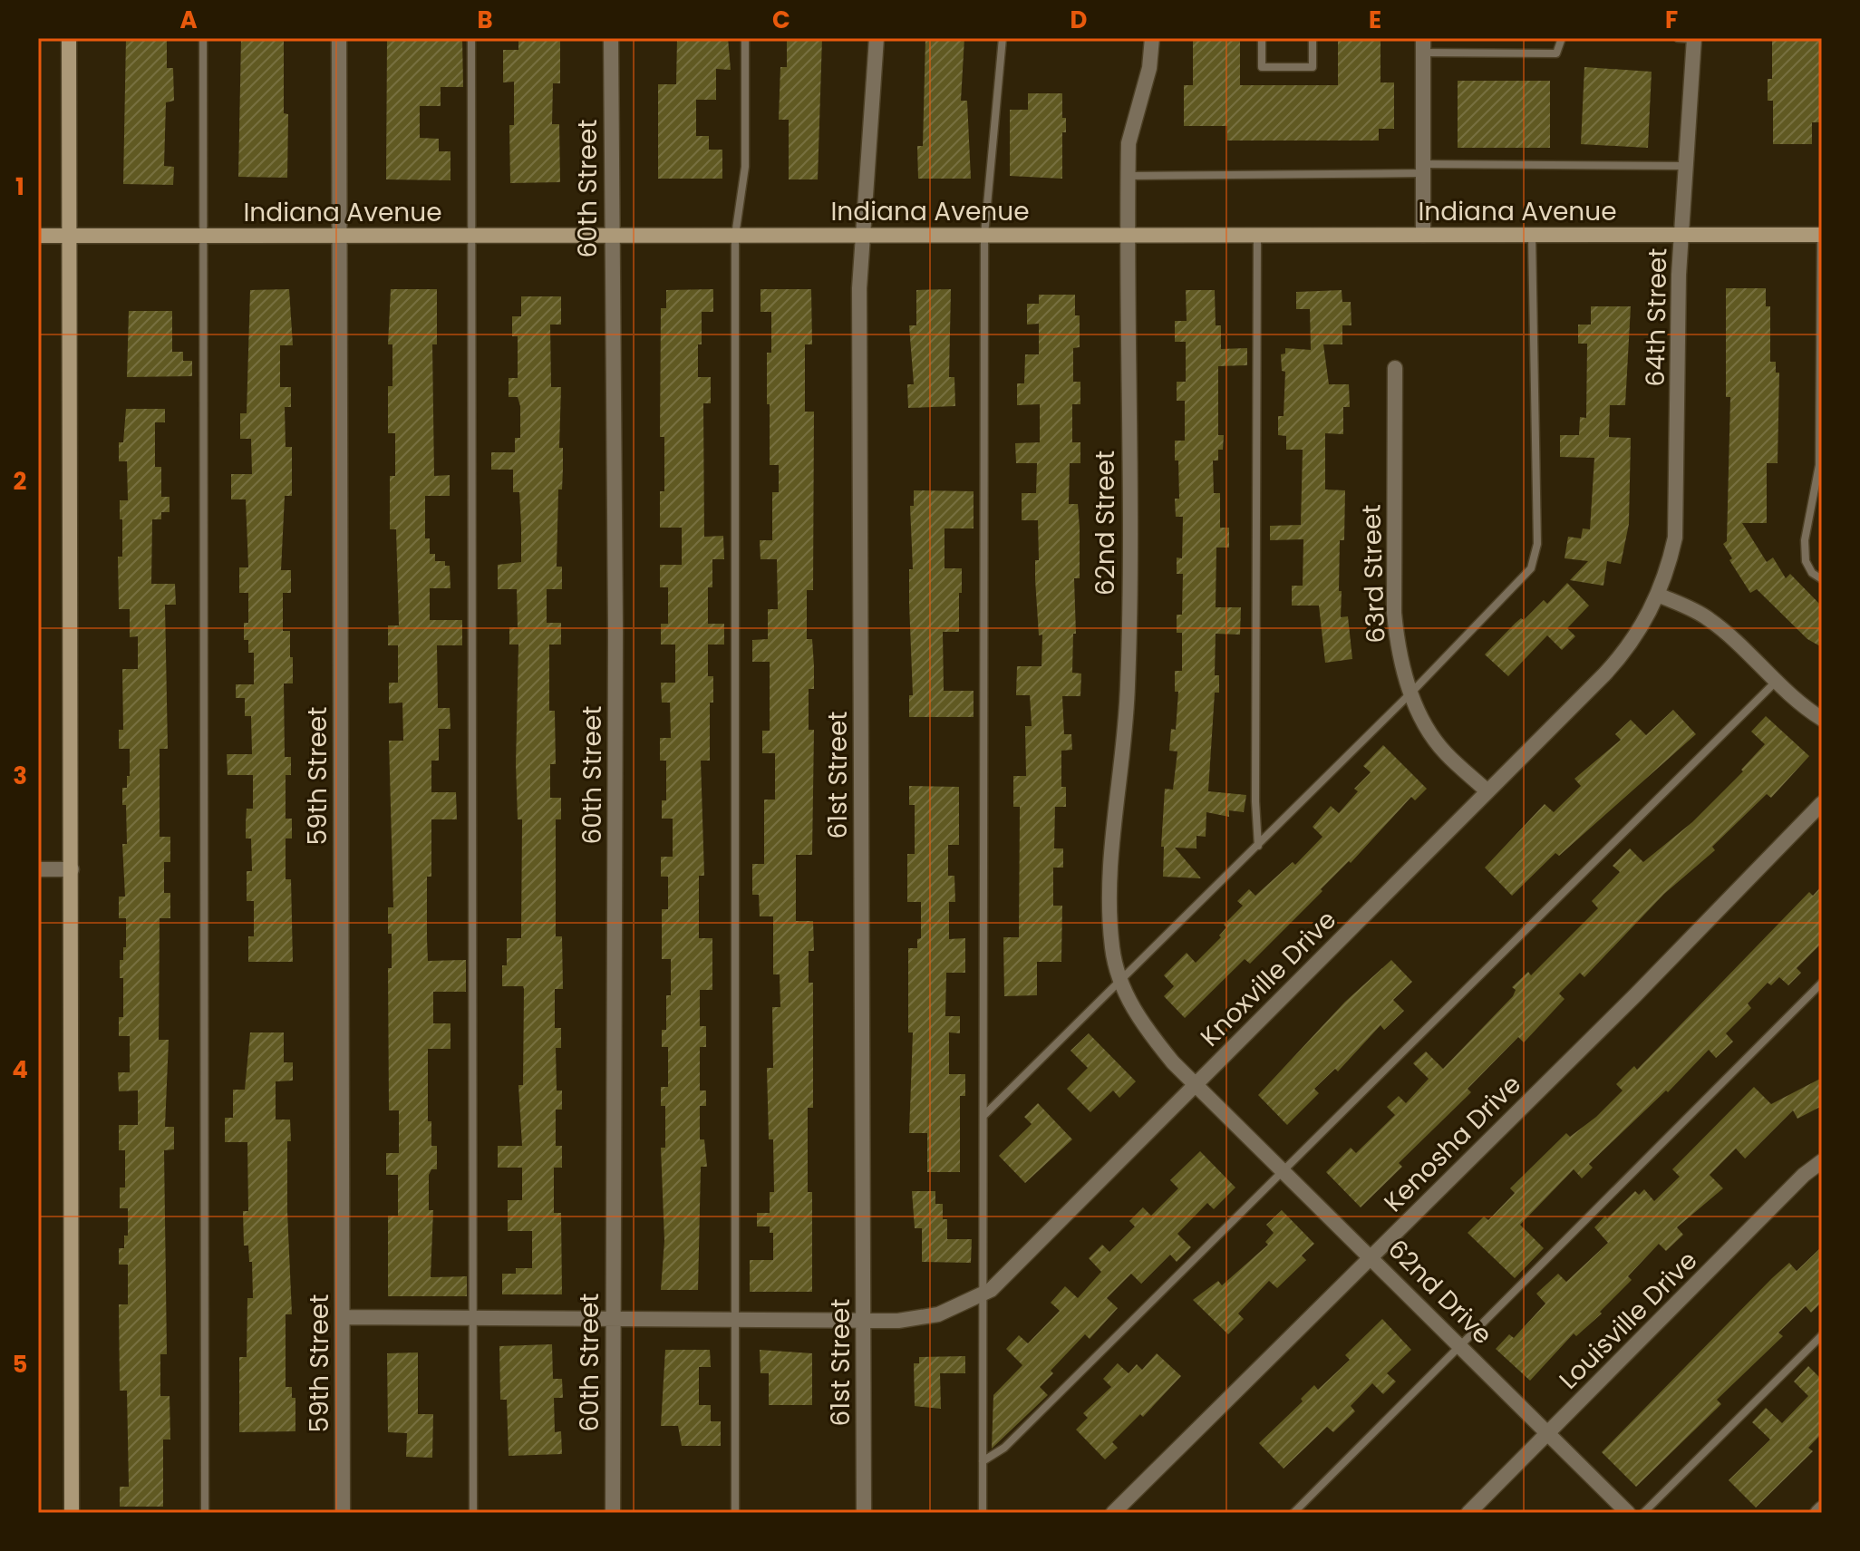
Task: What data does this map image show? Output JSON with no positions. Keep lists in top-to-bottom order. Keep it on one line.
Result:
{"streets":{"main road":["Indiana Avenue"],"street":["60th Street","64th Street","62nd Street","63rd Street","61st Street","59th Street","Knoxville Drive","Kenosha Drive","62nd Drive","Louisville Drive"]},"crossings":[["60th Street","Indiana Avenue"],["60th Street","Knoxville Drive"],["Indiana Avenue","64th Street"],["Indiana Avenue","62nd Street"],["Indiana Avenue","61st Street"],["Indiana Avenue","59th Street"],["64th Street","Knoxville Drive"],["62nd Street","62nd Drive"],["63rd Street","Knoxville Drive"],["61st Street","Knoxville Drive"],["59th Street","Knoxville Drive"],["Knoxville Drive","62nd Drive"],["Kenosha Drive","62nd Drive"],["62nd Drive","Louisville Drive"]],"grid":{"columns":["A","B","C","D","E","F"],"rows":["1","2","3","4","5"]}}
